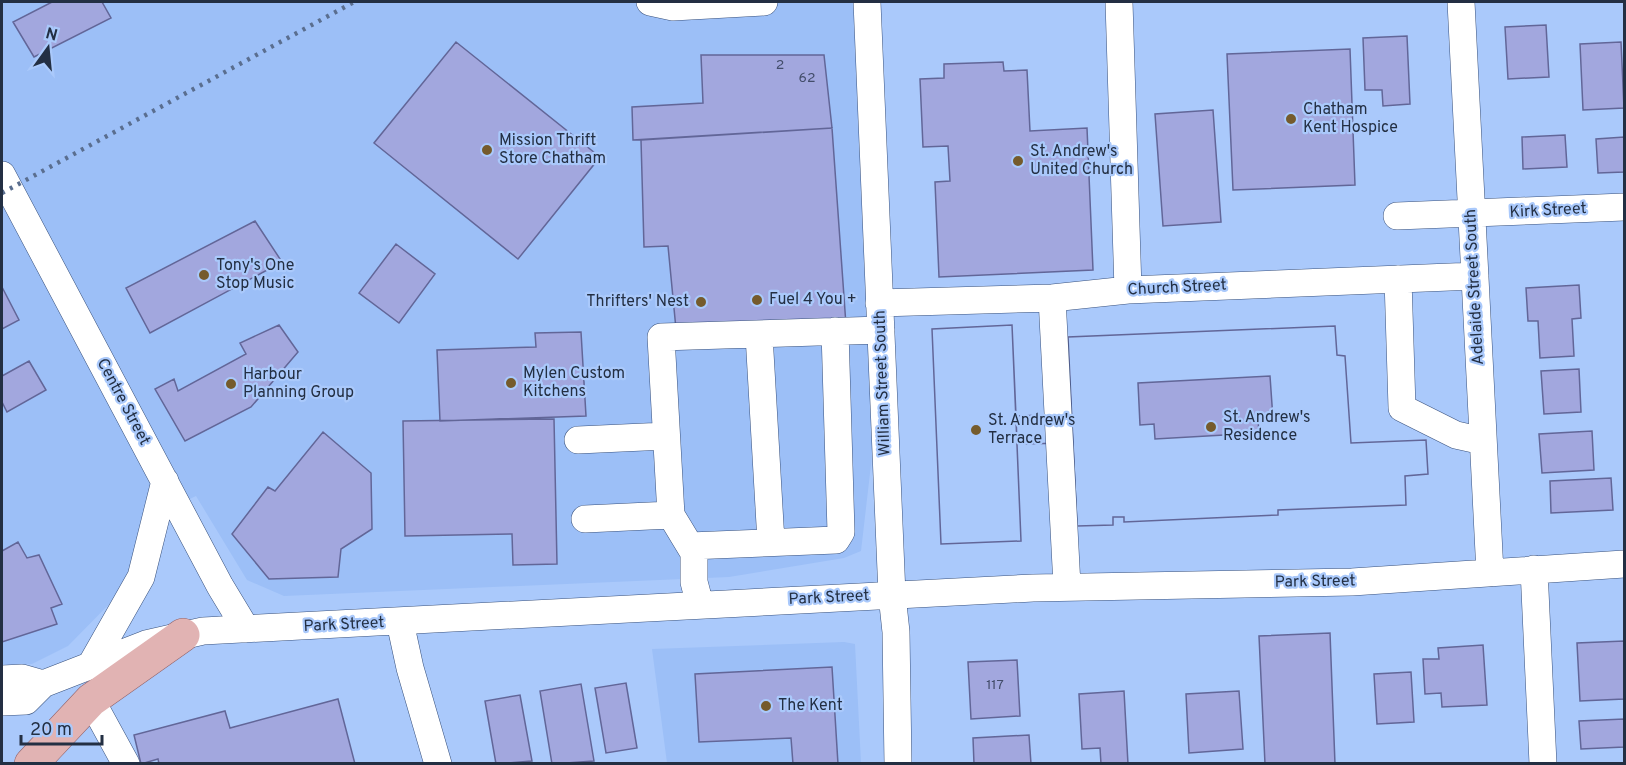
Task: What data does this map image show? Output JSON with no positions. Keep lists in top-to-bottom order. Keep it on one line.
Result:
{"streets":{"street":["Kirk Street","Adelaide Street South","Church Street","William Street South","Centre Street","Park Street"]},"crossings":[["Kirk Street","Adelaide Street South"],["Adelaide Street South","Church Street"],["Adelaide Street South","Park Street"],["Church Street","William Street South"],["William Street South","Park Street"],["Centre Street","Park Street"]],"places":["Chatham Kent Hospice","Mission Thrift Store Chatham","St. Andrew's United Church","Tony's One Stop Music","Fuel 4 You +","Thrifters' Nest","Mylen Custom Kitchens","Harbour Planning Group","St. Andrew's Residence","St. Andrew's Terrace","The Kent"],"house_numbers":["2","62","117"],"scale_bar":"20 m","north":"top"}
